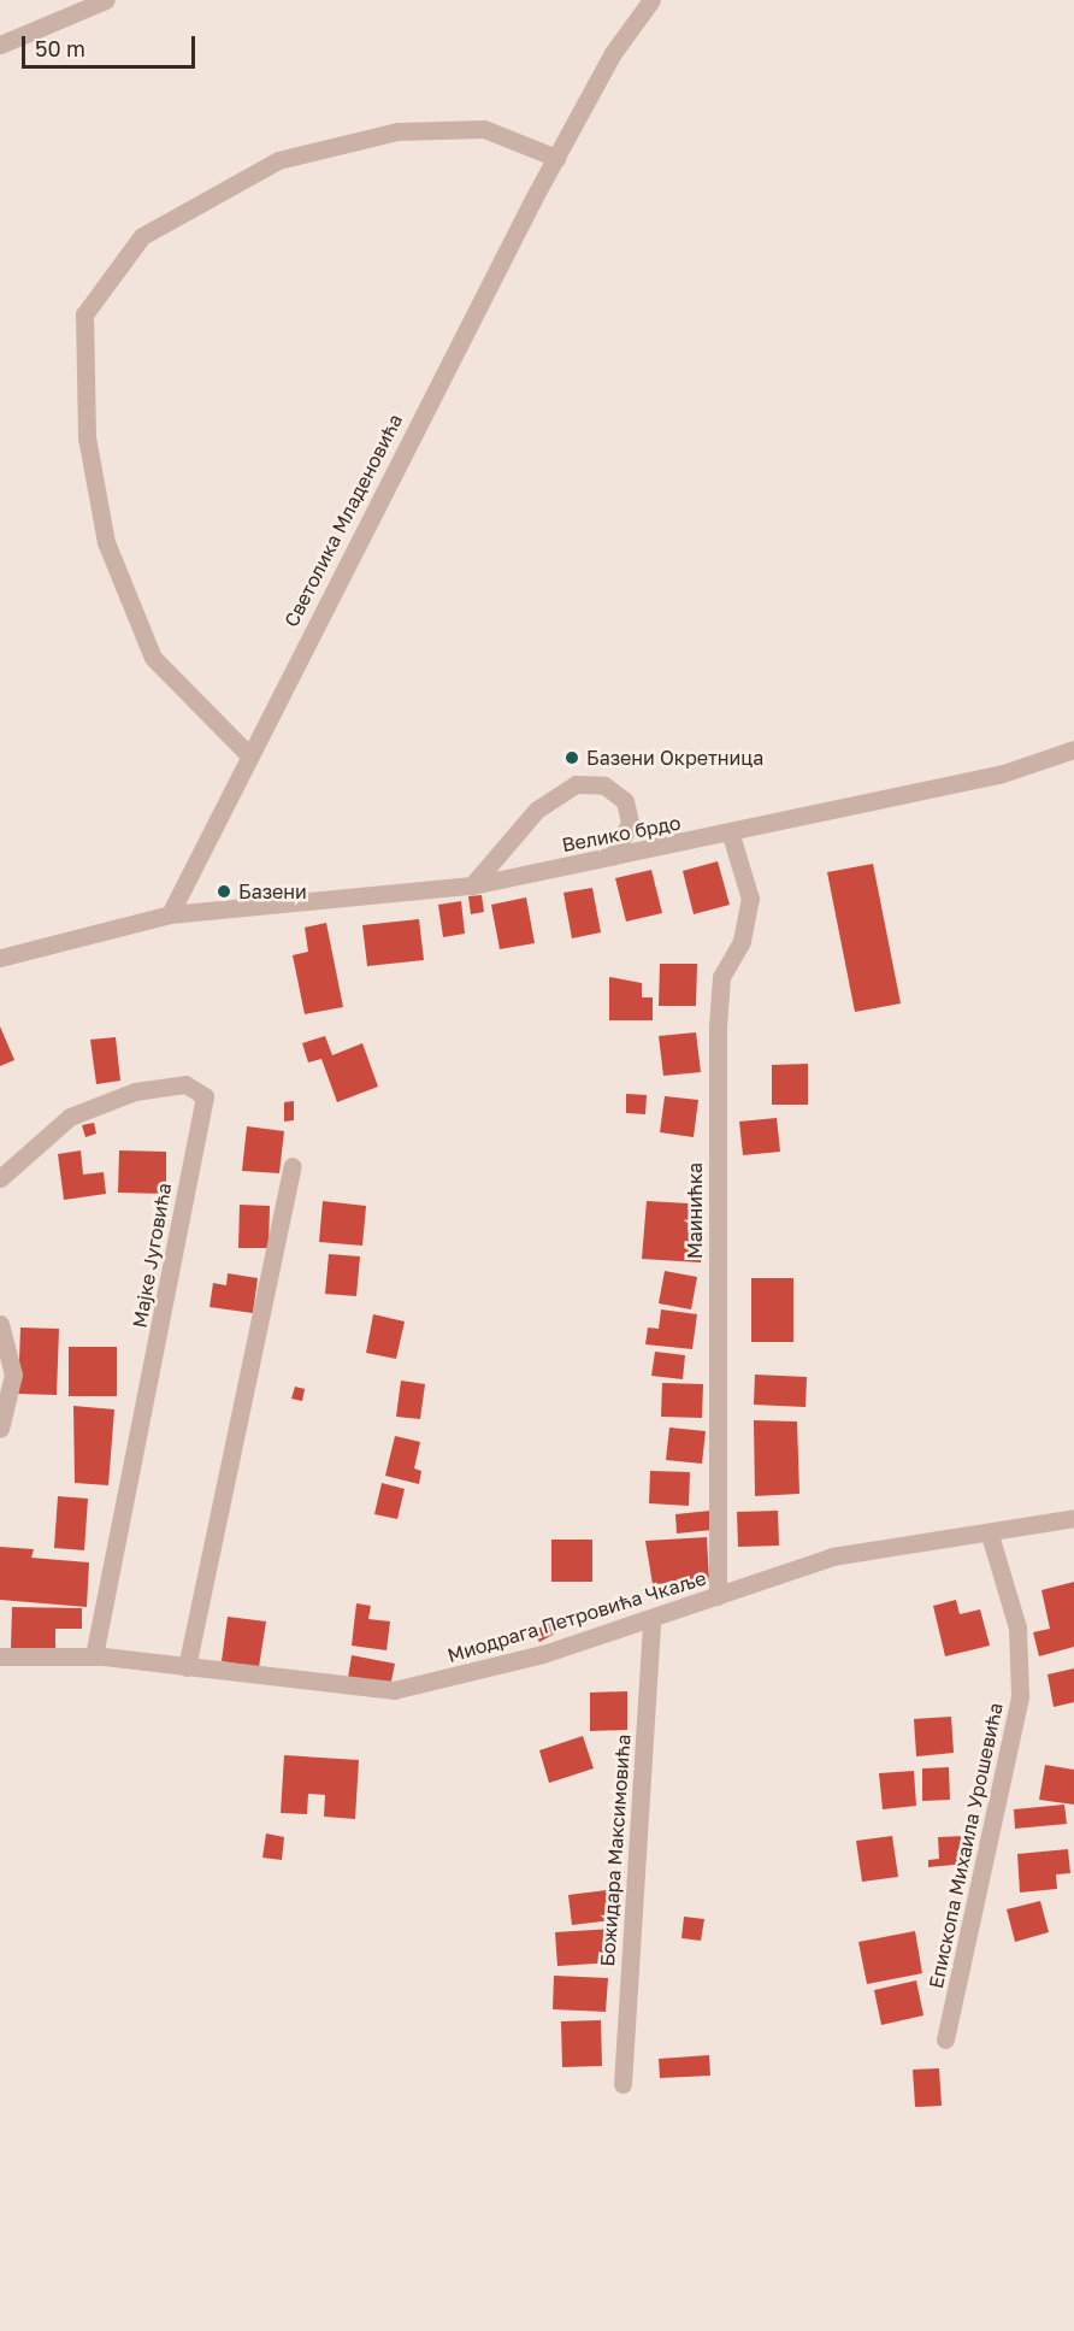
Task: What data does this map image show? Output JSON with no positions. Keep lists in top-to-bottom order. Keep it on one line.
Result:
{"streets":{"street":["Светолика Младеновића","Велико брдо","Маинићка","Мајке Југовића","Миодрага Петровића Чкаље","Епископа Михаила Урошевића","Божидара Максимовића"]},"crossings":[["Светолика Младеновића","Велико брдо"],["Велико брдо","Маинићка"],["Маинићка","Миодрага Петровића Чкаље"],["Мајке Југовића","Миодрага Петровића Чкаље"],["Миодрага Петровића Чкаље","Епископа Михаила Урошевића"],["Миодрага Петровића Чкаље","Божидара Максимовића"]],"places":["Базени Окретница","Базени"],"scale_bar":"50 m"}
